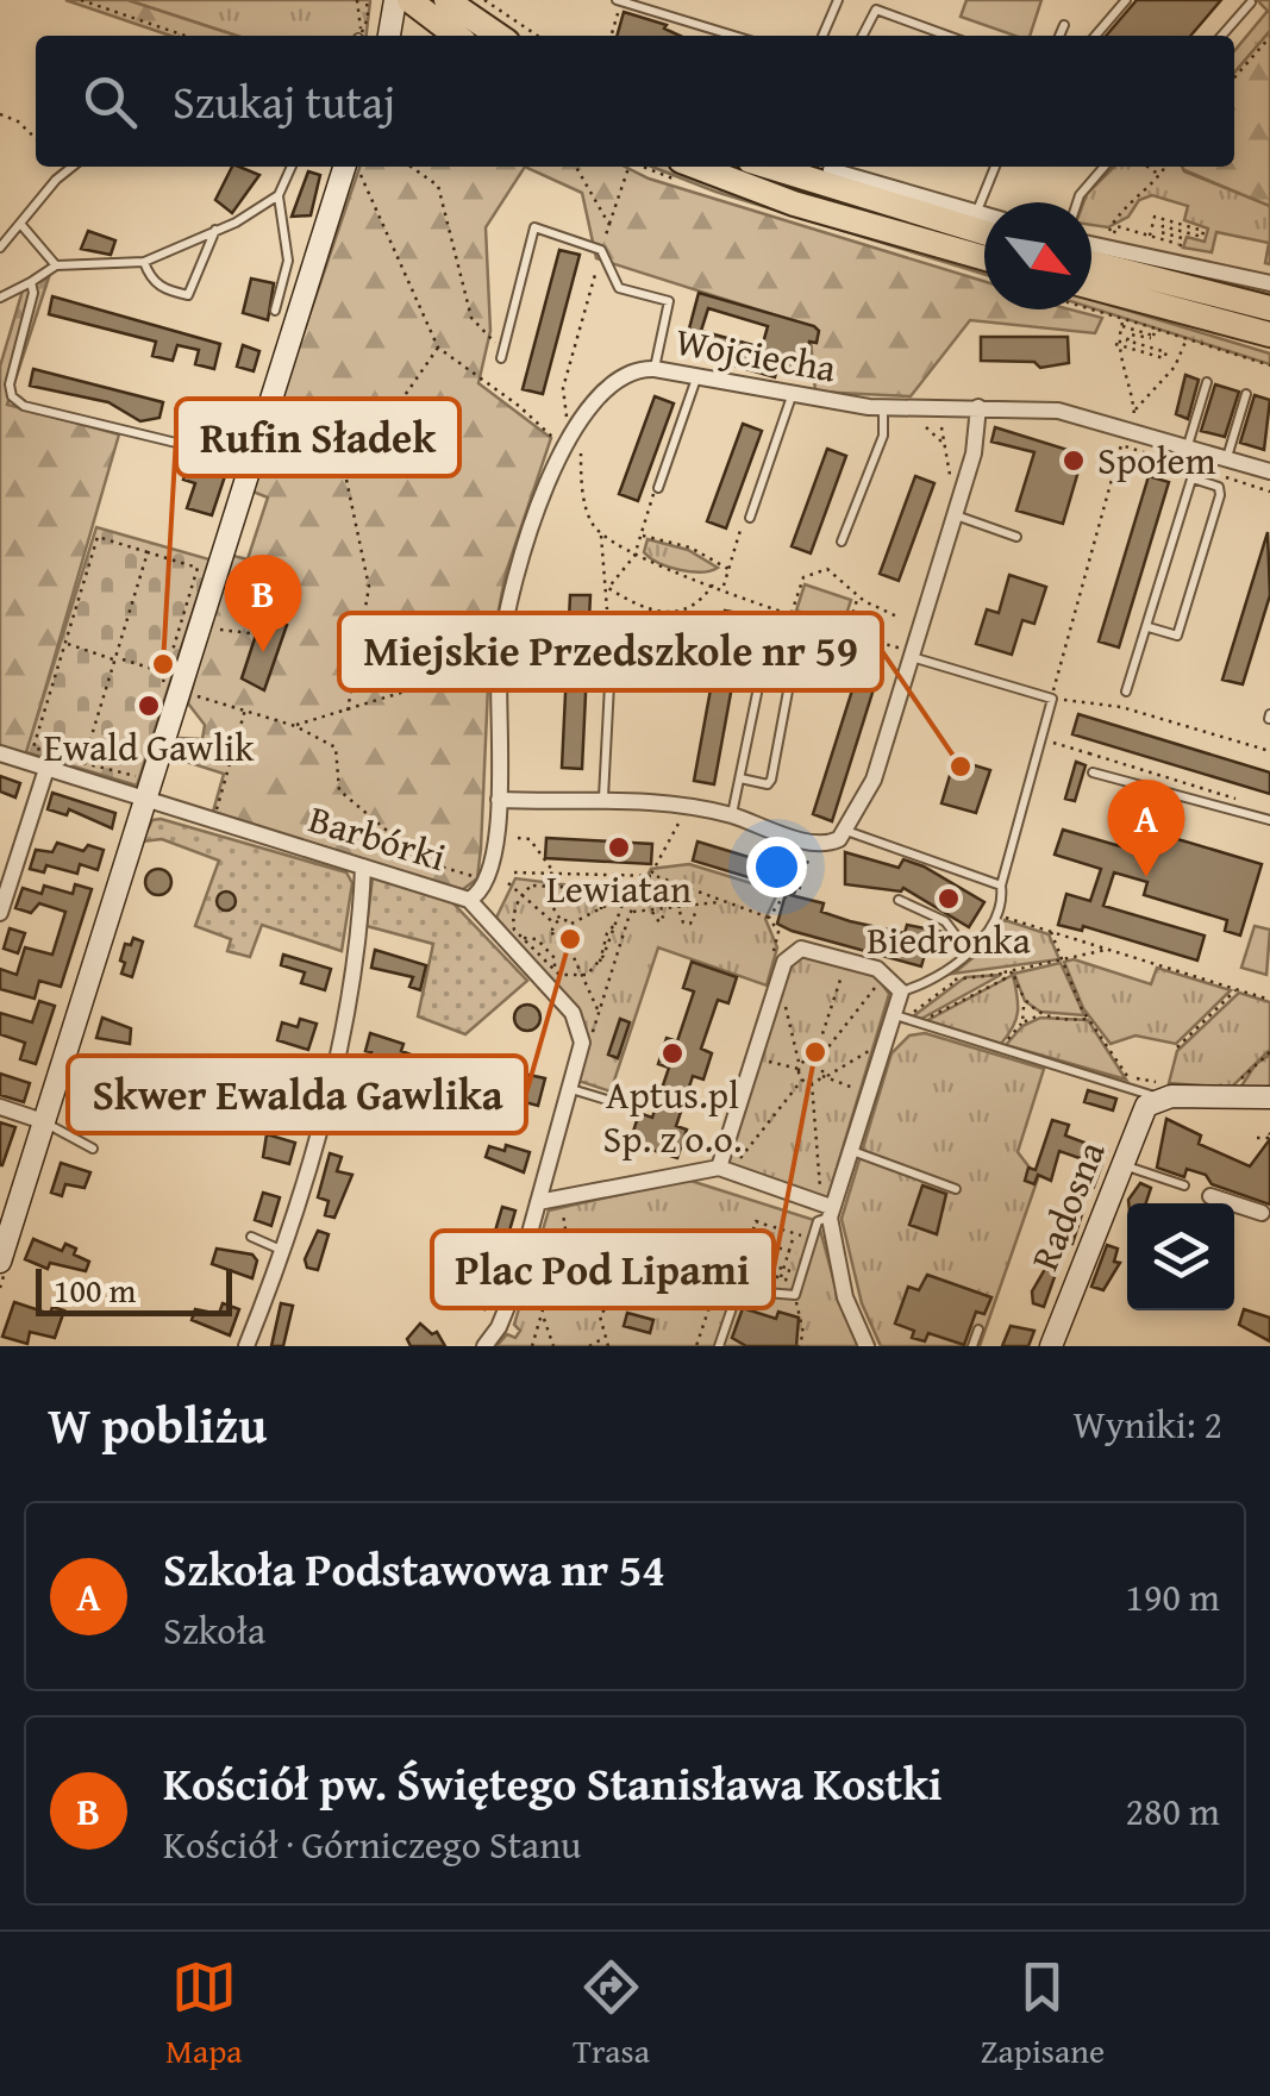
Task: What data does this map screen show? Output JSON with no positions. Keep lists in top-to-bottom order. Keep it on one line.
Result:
{"streets":{"street":["Wojciecha","Barbórki","Radosna"]},"crossings":[["Wojciecha","Barbórki"]],"places":["Społem","Rufin Sładek","Ewald Gawlik","Miejskie Przedszkole nr 59","Lewiatan","Biedronka","Skwer Ewalda Gawlika","Plac Pod Lipami","Aptus.pl Sp. z o.o."],"scale_bar":"100 m","north":"bottom right","page":{"search":"Szukaj tutaj","pins":["B","A"],"scale":"100 m","heading":["W pobliżu","Wyniki: 2"],"list":[{"mark":"A","name":"Szkoła Podstawowa nr 54","note":"Szkoła","value":"190 m"},{"mark":"B","name":"Kościół pw. Świętego Stanisława Kostki","note":"Kościół · Górniczego Stanu","value":"280 m"}],"nav":["Mapa","Trasa","Zapisane"]}}
